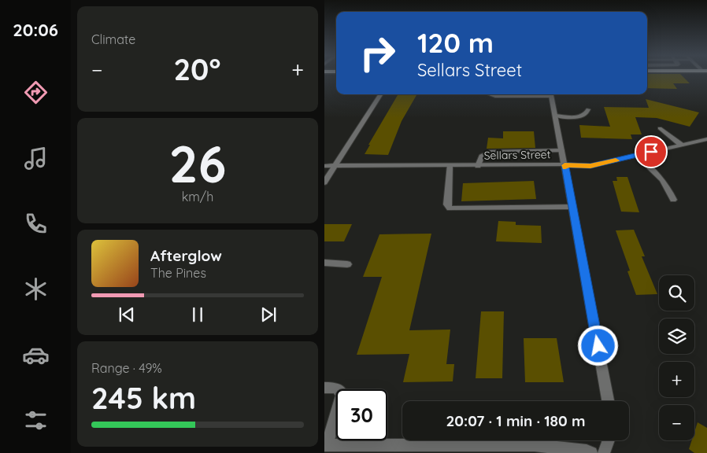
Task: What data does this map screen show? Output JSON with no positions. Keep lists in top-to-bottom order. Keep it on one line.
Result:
{"streets":{"street":["Sellars Street"]},"page":{"tabs":"20:06","tile":["Climate",["26","km/h"],["Range · 49%","245 km"]],"turn":["120 m","Sellars Street"],"heat":["−","20°","+"],"song":["Afterglow","The Pines"],"map_buttons":["+","−"],"limit":"30","trip":"20:07 · 1 min · 180 m"}}
